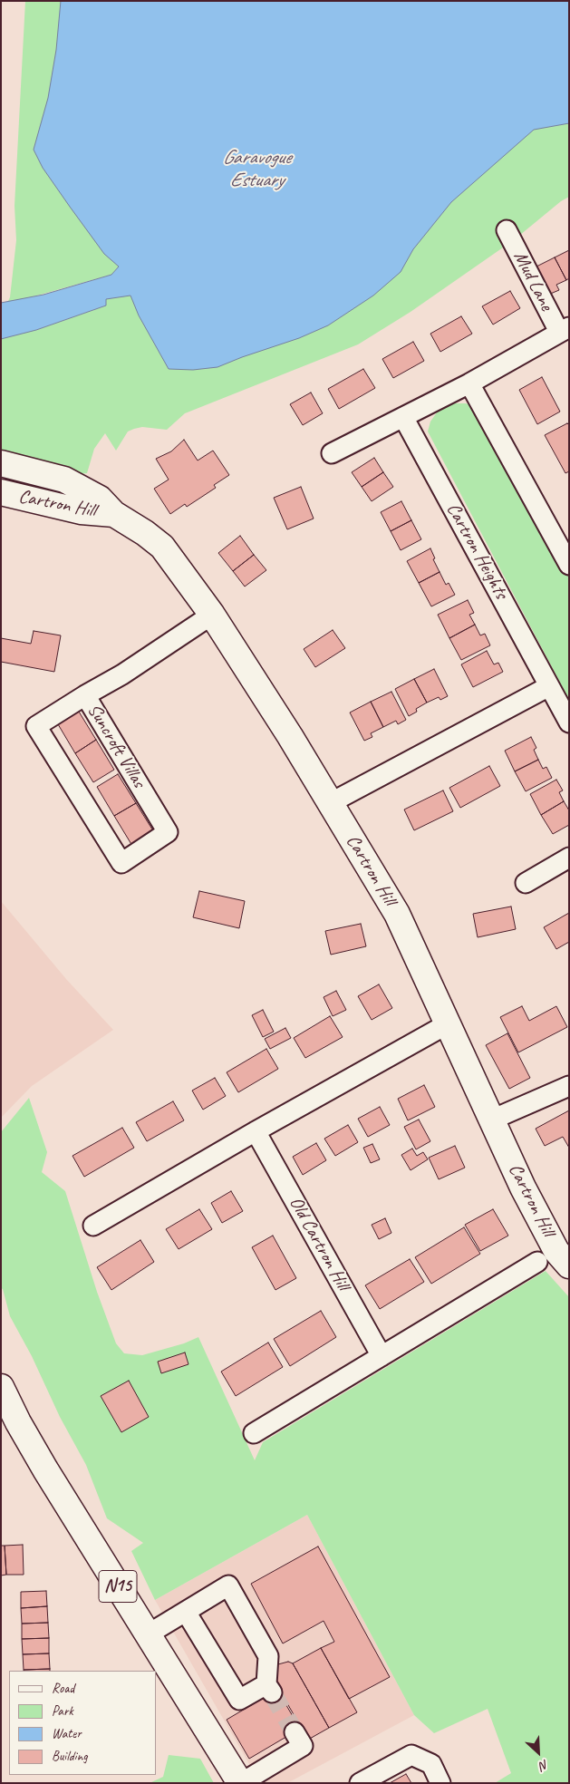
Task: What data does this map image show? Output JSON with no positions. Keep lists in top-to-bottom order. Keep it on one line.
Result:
{"streets":{"main road":["Cartron Hill","N15"],"street":["Mud Lane","Cartron Heights","Suncroft Villas","Old Cartron Hill"]},"crossings":[["Cartron Hill","Suncroft Villas"]],"water":["Garavogue Estuary"],"legend":["Road","Park","Water","Building"],"north":"bottom right"}
